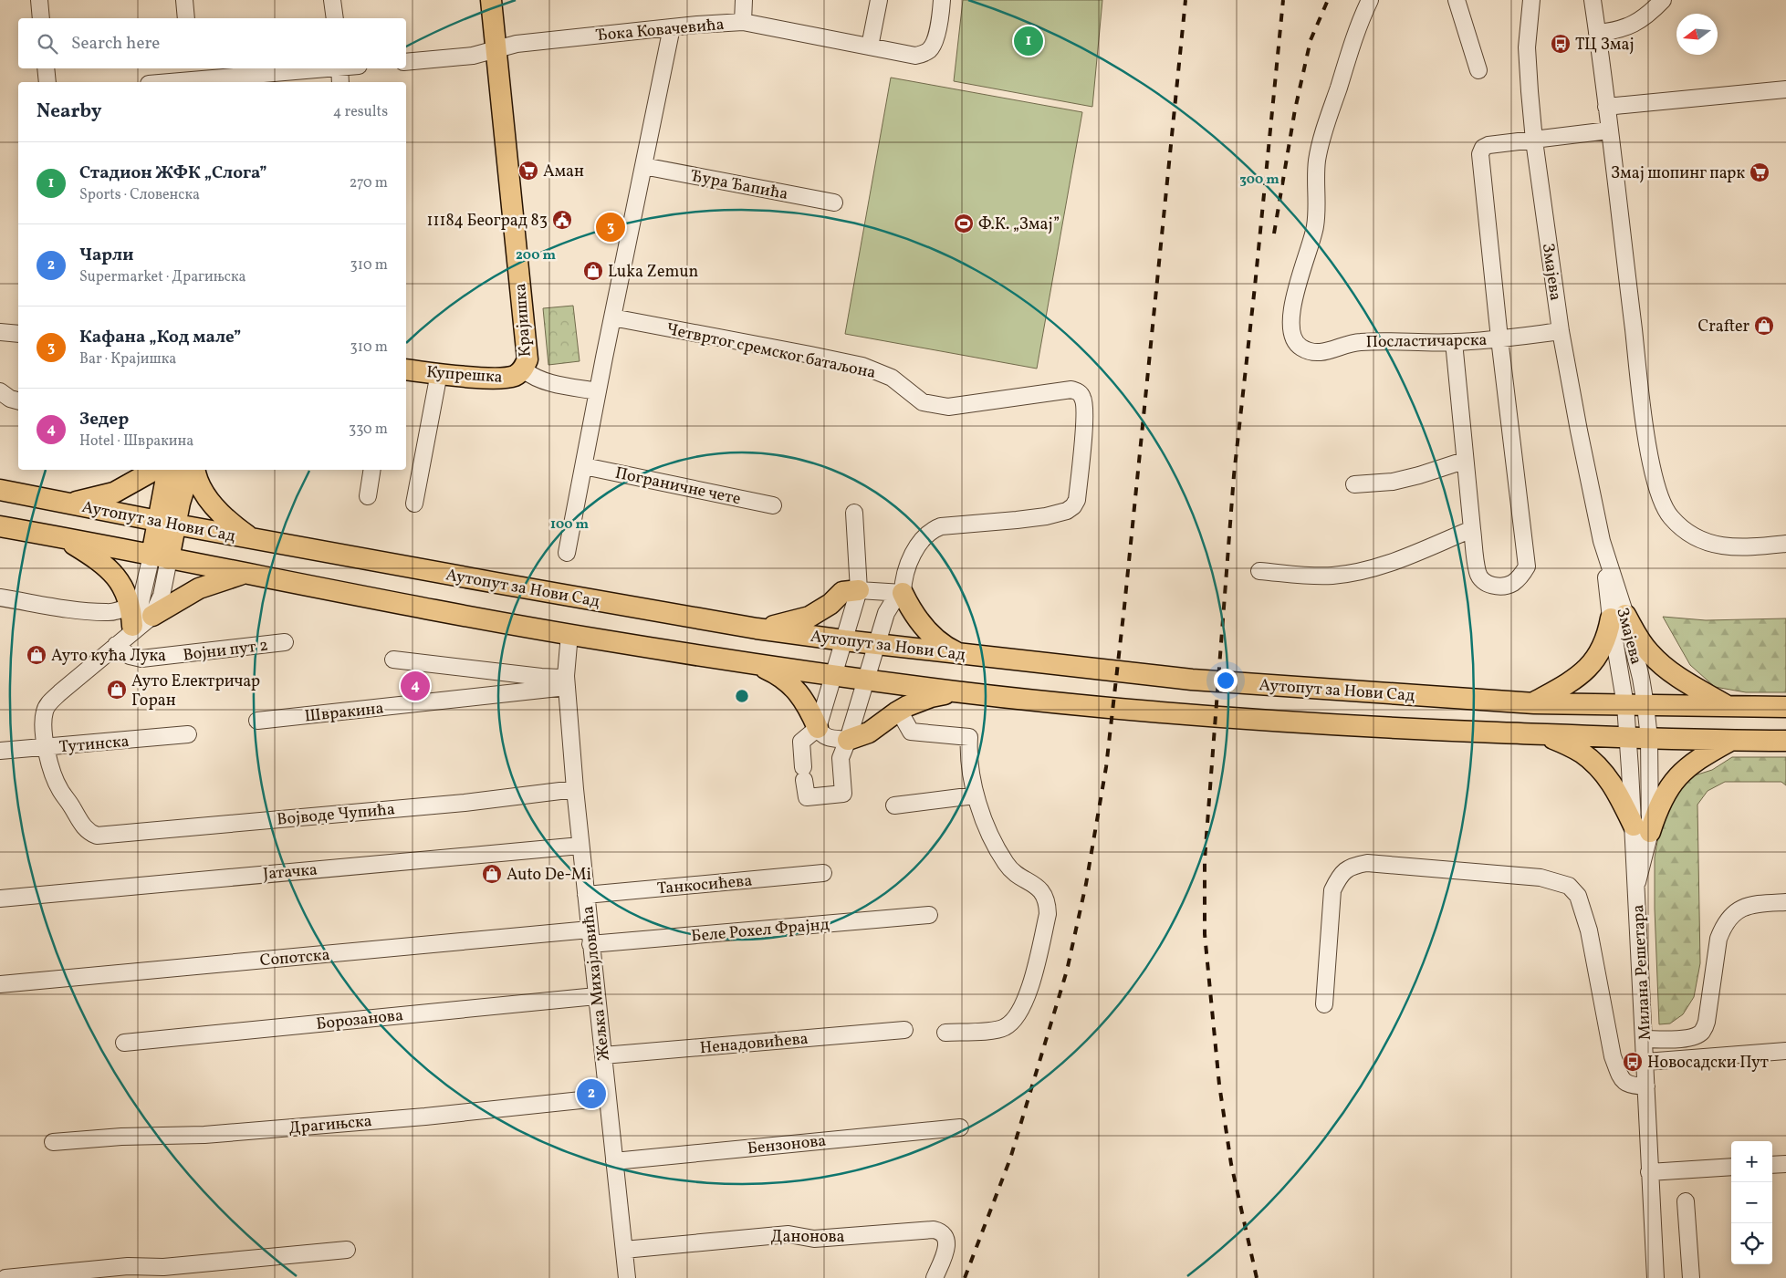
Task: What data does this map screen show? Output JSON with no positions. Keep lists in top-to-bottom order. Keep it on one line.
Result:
{"streets":{"main road":["Крајишка","Купрешка","Аутопут за Нови Сад"],"street":["Ђока Ковачевића","Ђура Ђапића","Змајева","Посластичарска","Четвртог сремског батаљона","Пограничне чете","Војни пут 2","Швракина","Тутинска","Војводе Чупића","Јатачка","Танкосићева","Беле Рохел Фрајнд","Сопотска","Милана Решетара","Жељка Михајловића","Борозанова","Ненадовићева","Драгињска","Бензонова","Данонова"]},"crossings":[["Ђока Ковачевића","Крајишка"],["Змајева","Посластичарска"],["Змајева","Аутопут за Нови Сад"],["Змајева","Милана Решетара"],["Крајишка","Купрешка"],["Аутопут за Нови Сад","Милана Решетара"],["Швракина","Жељка Михајловића"],["Тутинска","Војводе Чупића"],["Војводе Чупића","Жељка Михајловића"],["Јатачка","Жељка Михајловића"],["Танкосићева","Жељка Михајловића"],["Беле Рохел Фрајнд","Сопотска"],["Беле Рохел Фрајнд","Жељка Михајловића"],["Сопотска","Жељка Михајловића"],["Жељка Михајловића","Борозанова"],["Жељка Михајловића","Ненадовићева"],["Жељка Михајловића","Драгињска"],["Жељка Михајловића","Бензонова"],["Жељка Михајловића","Данонова"]],"places":{"bus stop":["ТЦ Змај","Новосадски Пут"],"supermarket":["Аман","Змај шопинг парк"],"public building":["11184 Београд 83"],"sports":["Ф.К. „Змај”"],"shop":["Luka Zemun","Crafter","Ауто кућа Лука","Ауто Електричар Горан","Auto De-Mi"]},"north":"left","page":{"search":"Search here","pins":["1","3","4","2"],"heading":["Nearby","4 results"],"list":[{"mark":"1","name":"Стадион ЖФК „Слога”","note":"Sports · Словенска","value":"270 m"},{"mark":"2","name":"Чарли","note":"Supermarket · Драгињска","value":"310 m"},{"mark":"3","name":"Кафана „Код мале”","note":"Bar · Крајишка","value":"310 m"},{"mark":"4","name":"Зедер","note":"Hotel · Швракина","value":"330 m"}],"map_buttons":["+","−"]},"rings":["300 m","200 m","100 m"]}
